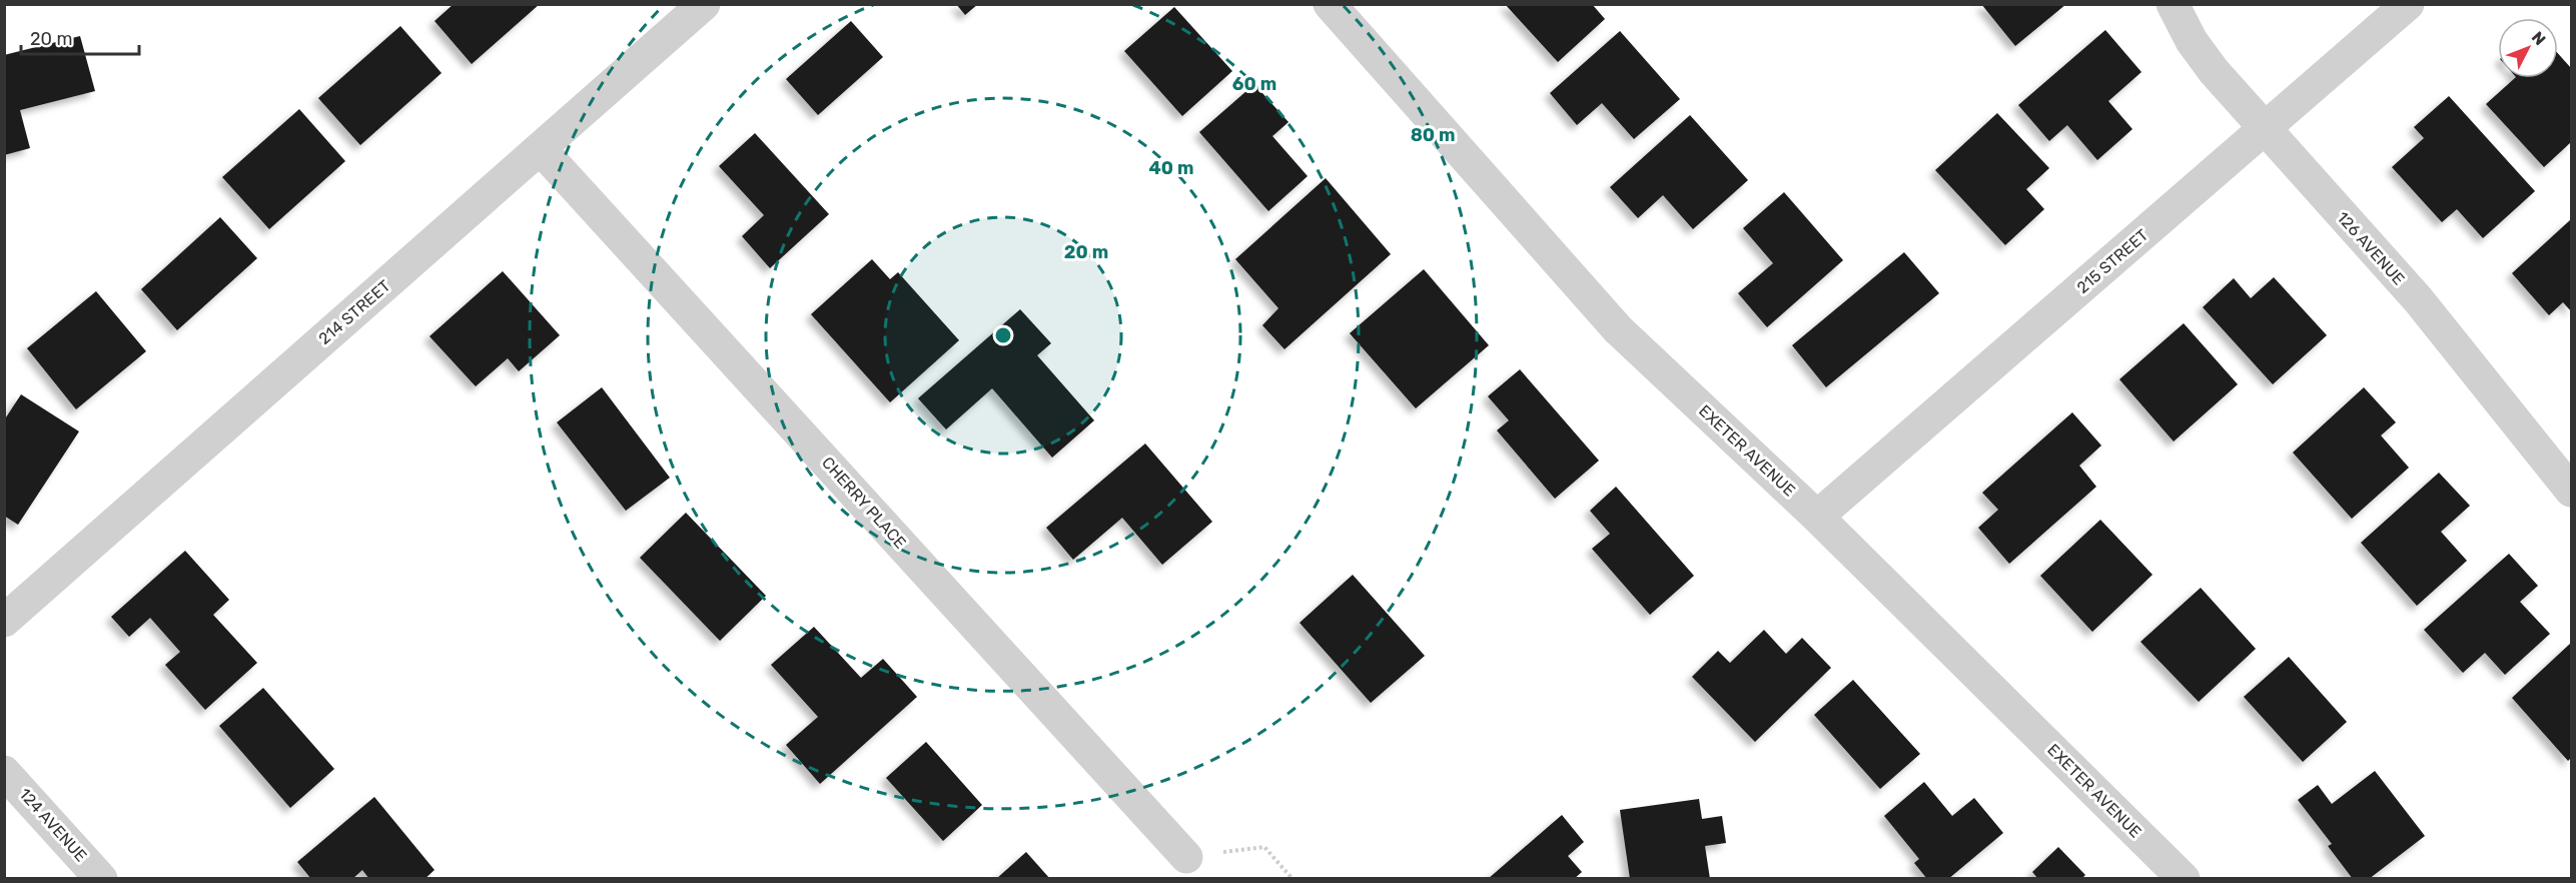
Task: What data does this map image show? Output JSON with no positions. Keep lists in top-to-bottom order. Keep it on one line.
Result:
{"streets":{"street":["126 AVENUE","215 STREET","214 STREET","EXETER AVENUE","CHERRY PLACE","124 AVENUE"]},"crossings":[["126 AVENUE","215 STREET"],["215 STREET","EXETER AVENUE"],["214 STREET","CHERRY PLACE"]],"scale_bar":"20 m","north":"top right","rings":["60 m","80 m","40 m","20 m"]}
